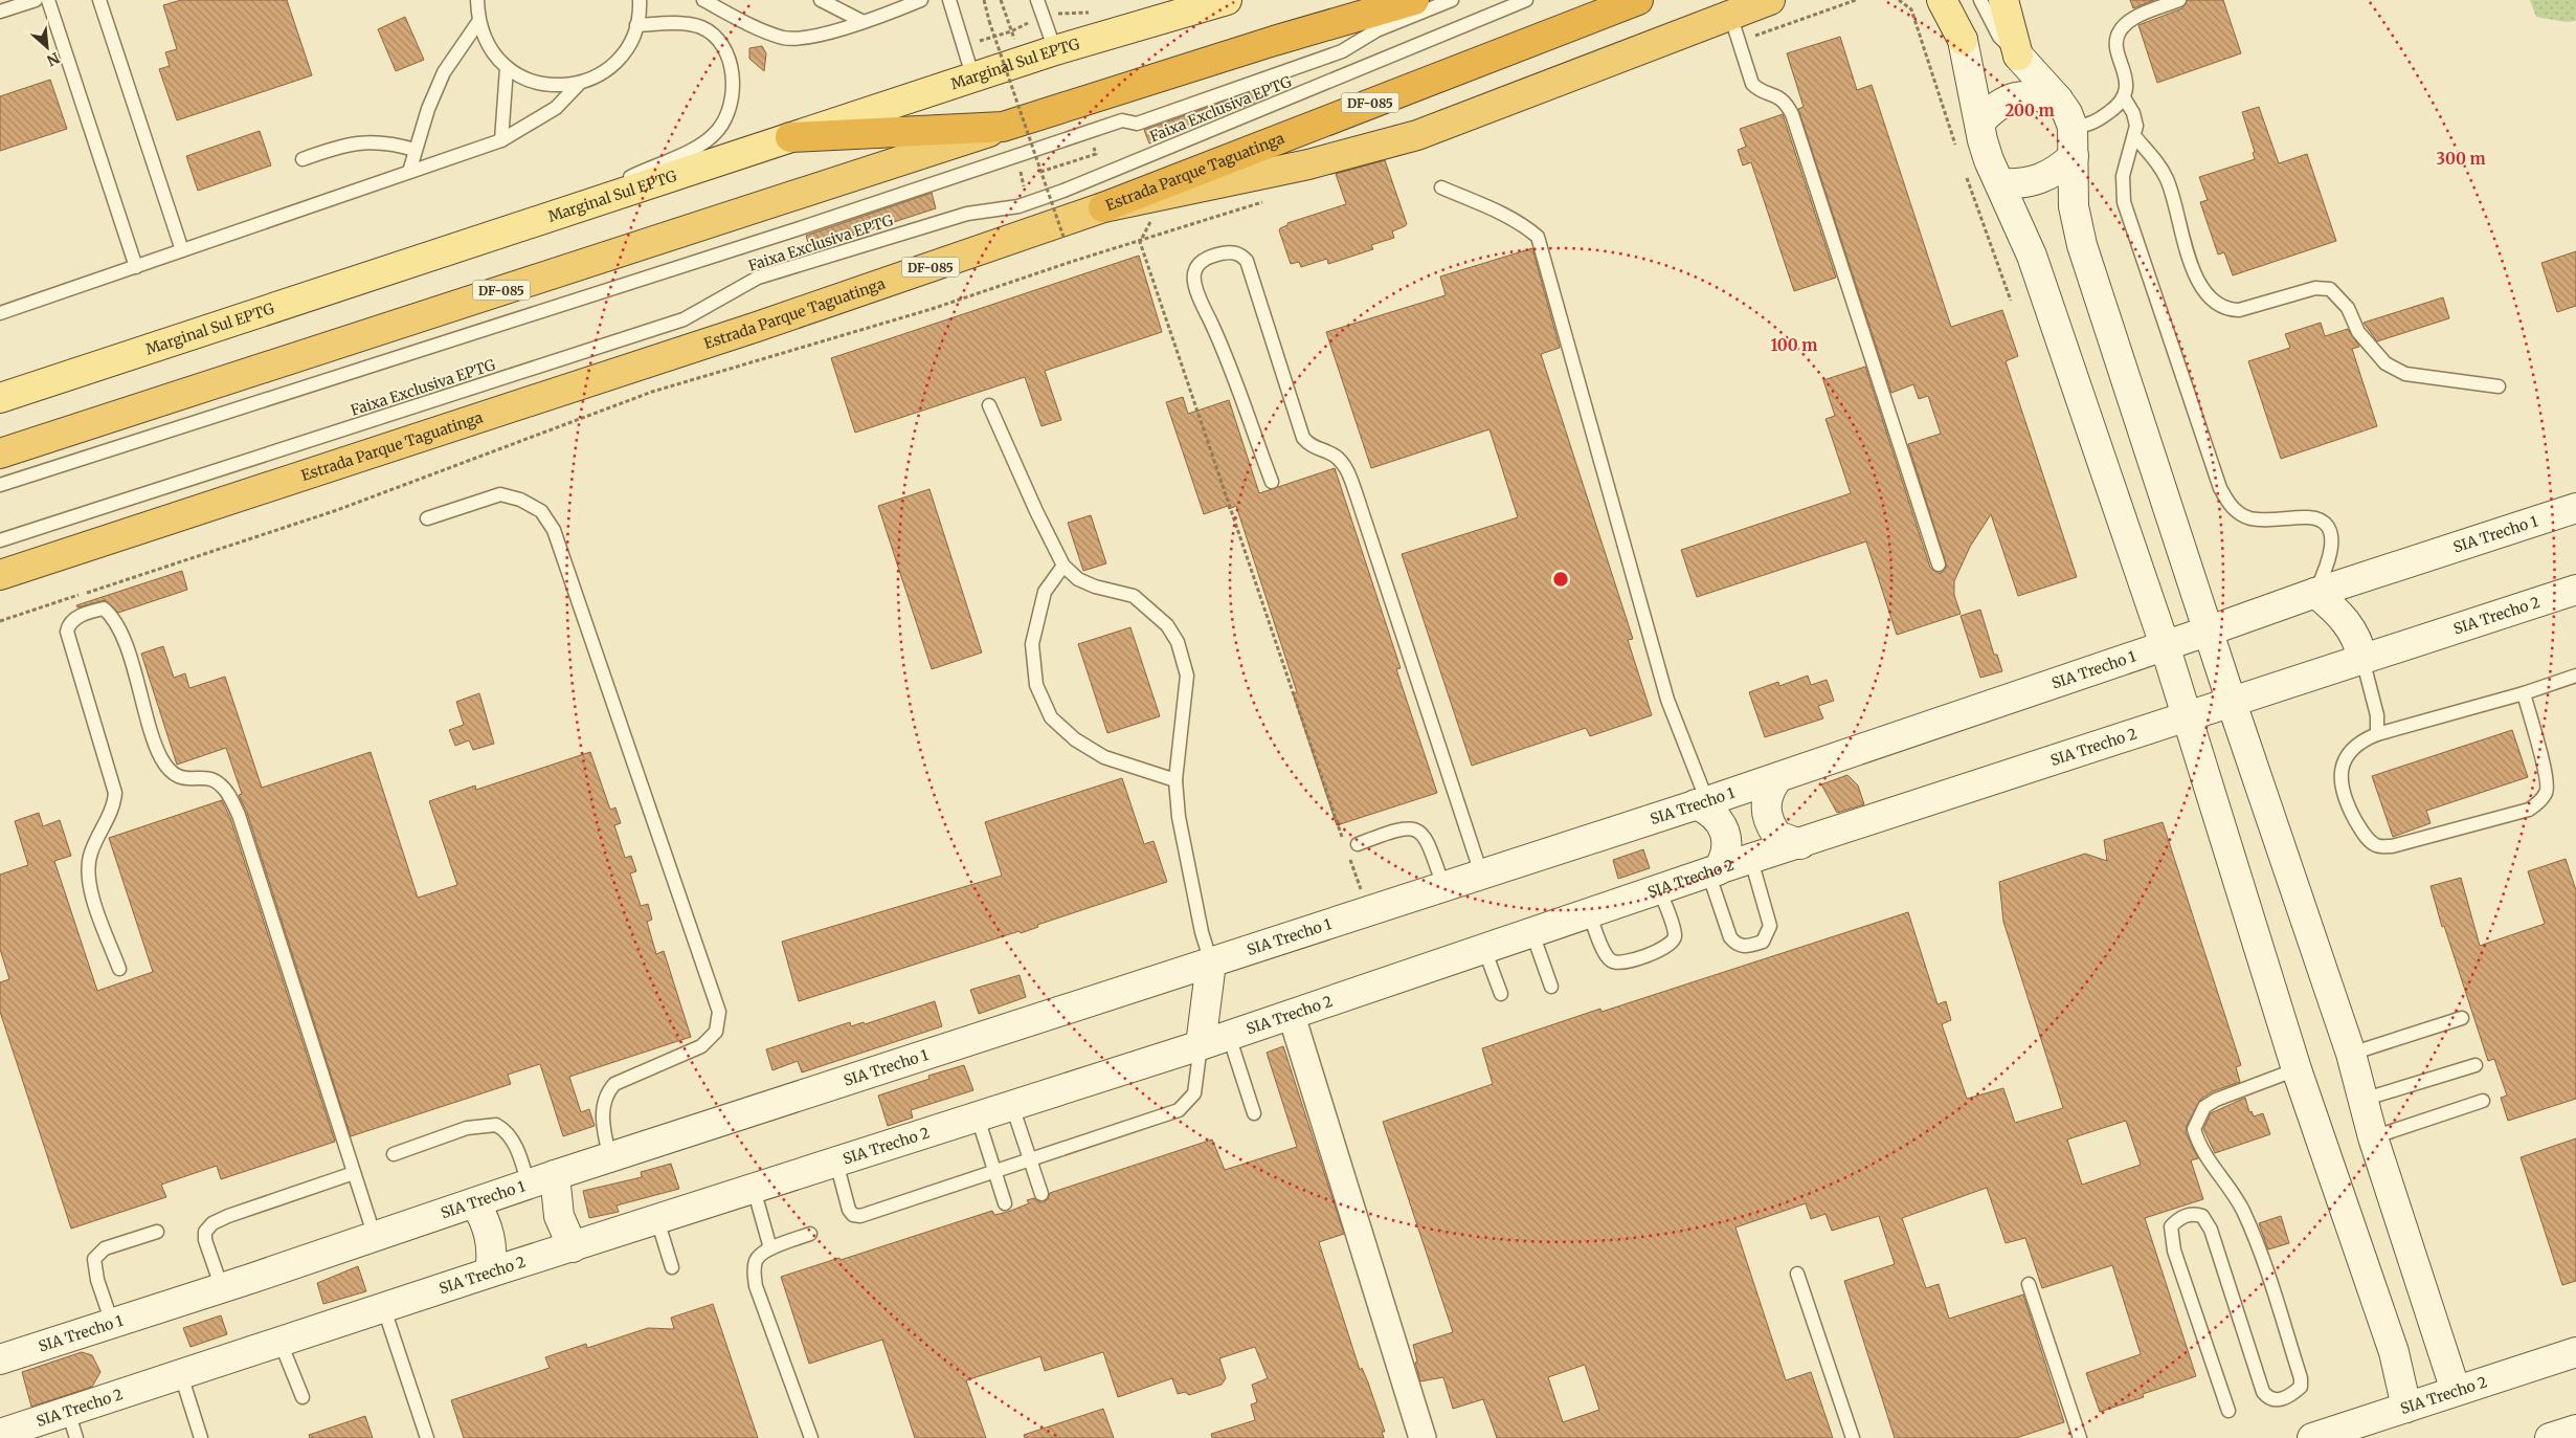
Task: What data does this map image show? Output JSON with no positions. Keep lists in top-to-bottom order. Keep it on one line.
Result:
{"streets":{"highway":["DF-085","Estrada Parque Taguatinga"],"main road":["Marginal Sul EPTG","SIA Trecho 1","SIA Trecho 2"],"lane":["Faixa Exclusiva EPTG"]},"north":"bottom right","rings":["200 m","300 m","100 m"]}
